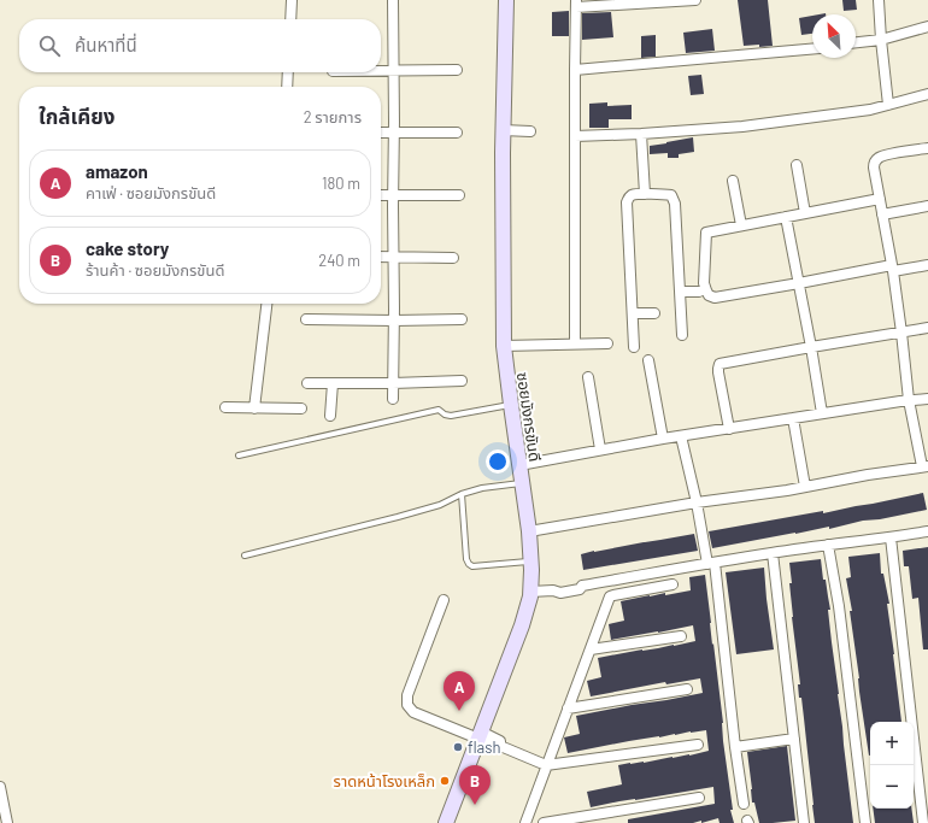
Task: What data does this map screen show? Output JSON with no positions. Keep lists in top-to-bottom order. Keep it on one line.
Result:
{"streets":{"street":["ซอยมังกรขันดี"]},"places":["flash","ราดหน้าโรงเหล็ก"],"north":"top left","page":{"search":"ค้นหาที่นี่","heading":["ใกล้เคียง","2 รายการ"],"list":[{"mark":"A","name":"amazon","note":"คาเฟ่ · ซอยมังกรขันดี","value":"180 m"},{"mark":"B","name":"cake story","note":"ร้านค้า · ซอยมังกรขันดี","value":"240 m"}],"pins":["A","B"],"map_buttons":["+","−"]}}
